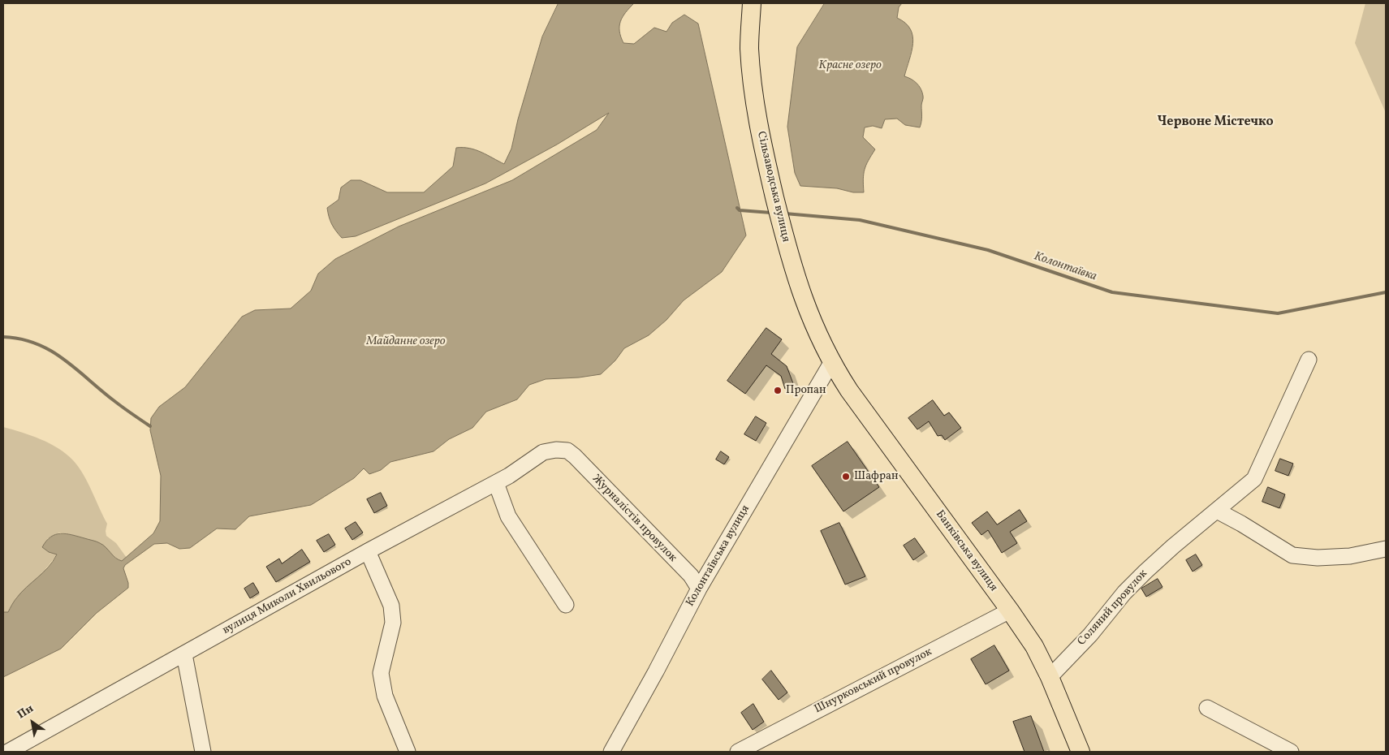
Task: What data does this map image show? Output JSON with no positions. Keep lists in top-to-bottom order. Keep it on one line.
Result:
{"streets":{"main road":["Сільзаводська вулиця","Банківська вулиця"],"street":["Журналістів провулок","Колонтаївська вулиця","вулиця Миколи Хвильового","Соляний провулок","Шнурковський провулок"]},"crossings":[["Сільзаводська вулиця","Банківська вулиця"],["Сільзаводська вулиця","Колонтаївська вулиця"],["Журналістів провулок","Колонтаївська вулиця"],["Журналістів провулок","вулиця Миколи Хвильового"],["Банківська вулиця","Колонтаївська вулиця"],["Банківська вулиця","Соляний провулок"],["Банківська вулиця","Шнурковський провулок"]],"districts":["Червоне Містечко"],"water":["Красне озеро","Колонтаївка","Майданне озеро"],"places":["Пропан","Шафран"],"north":"top left"}
